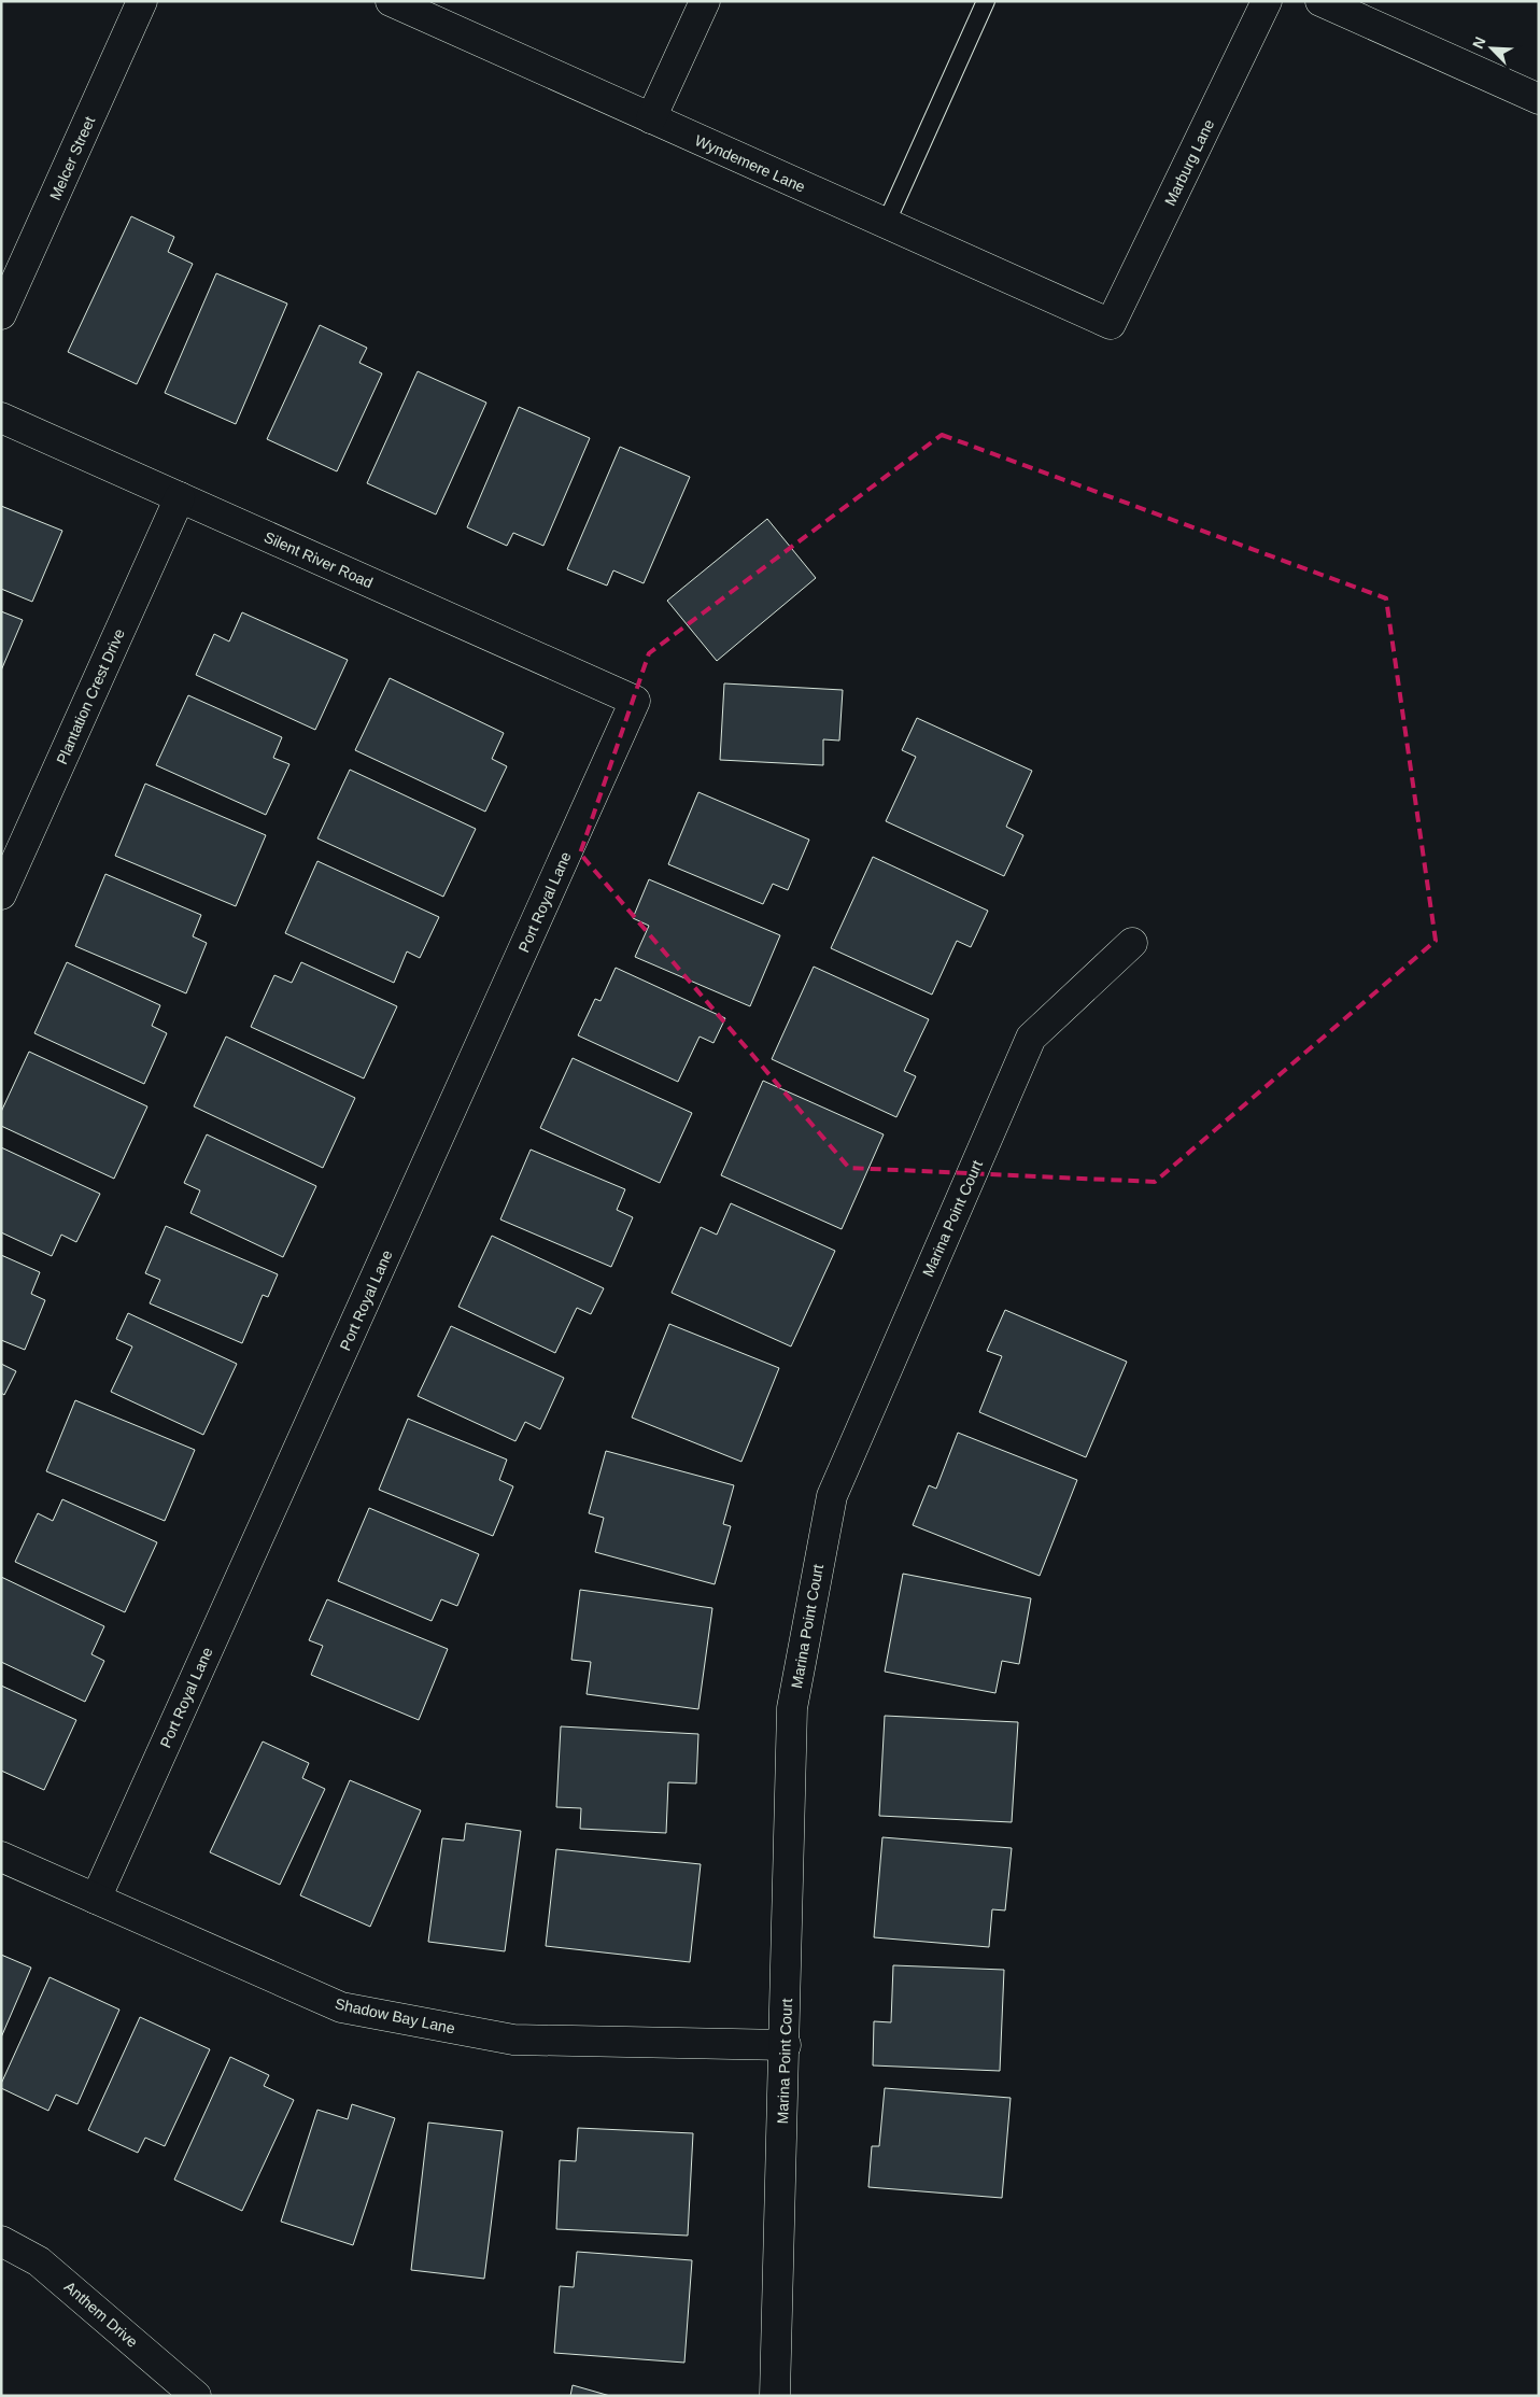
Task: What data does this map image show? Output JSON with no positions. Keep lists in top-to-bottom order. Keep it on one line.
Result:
{"streets":{"street":["Melcer Street","Marburg Lane","Wyndemere Lane","Silent River Road","Plantation Crest Drive","Port Royal Lane","Marina Point Court","Shadow Bay Lane","Anthem Drive"]},"crossings":[["Marburg Lane","Wyndemere Lane"],["Silent River Road","Plantation Crest Drive"],["Silent River Road","Port Royal Lane"],["Port Royal Lane","Shadow Bay Lane"],["Marina Point Court","Shadow Bay Lane"]],"north":"top left"}
